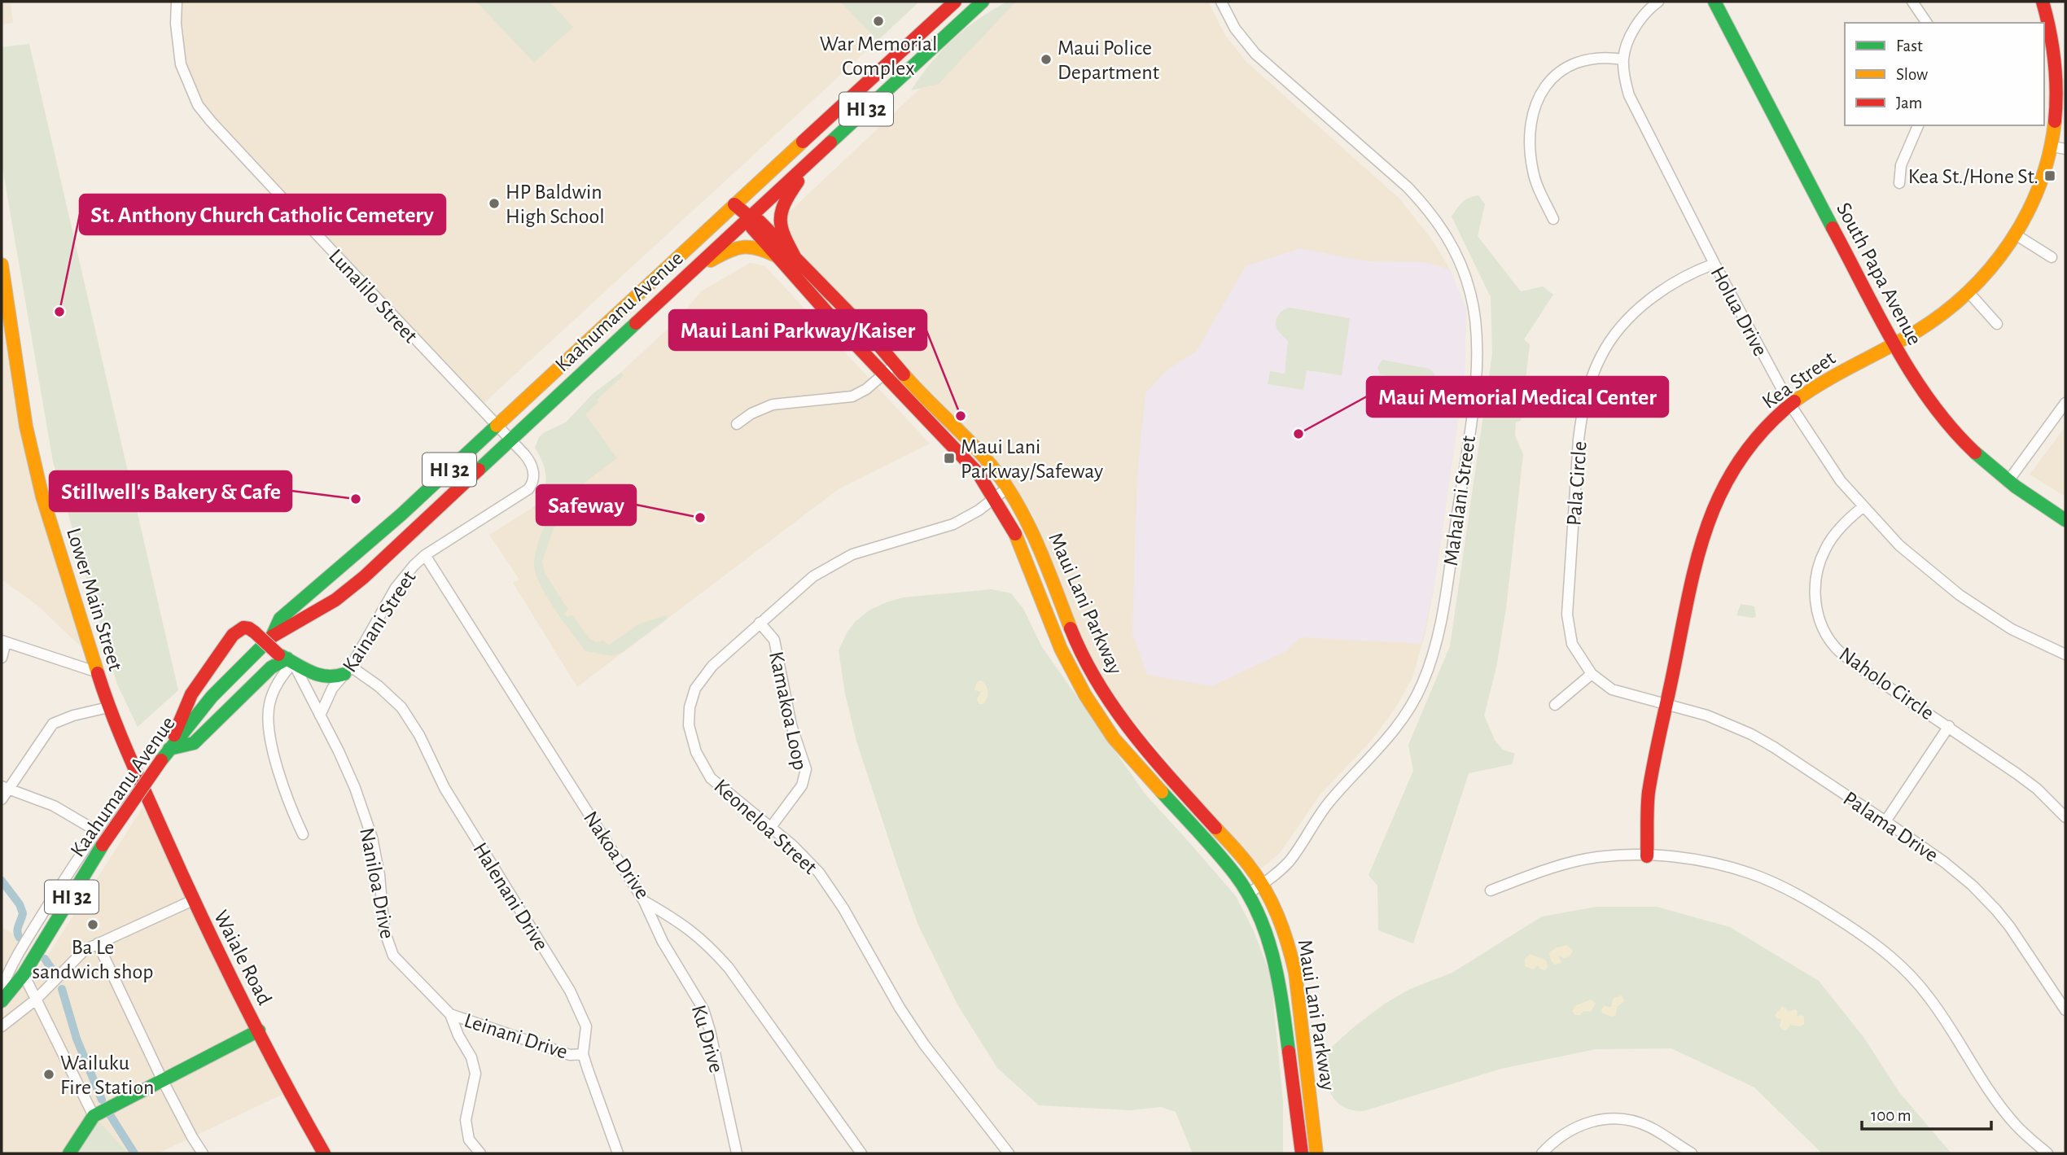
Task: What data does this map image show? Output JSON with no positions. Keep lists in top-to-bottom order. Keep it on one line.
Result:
{"streets":{"main road":["HI 32","South Papa Avenue","Kaahumanu Avenue","Kea Street","Lower Main Street","Maui Lani Parkway","Waiale Road"],"street":["Lunalilo Street","Holua Drive","Pala Circle","Mahalani Street","Kainani Street","Naholo Circle","Kamakoa Loop","Keoneloa Street","Palama Drive","Nakoa Drive","Naniloa Drive","Halenani Drive","Leinani Drive","Ku Drive"]},"crossings":[["South Papa Avenue","Kea Street"],["Lunalilo Street","Kaahumanu Avenue"],["Lunalilo Street","Kainani Street"],["Kaahumanu Avenue","Maui Lani Parkway"],["Kaahumanu Avenue","Kainani Street"],["Holua Drive","Kea Street"],["Holua Drive","Pala Circle"],["Holua Drive","Naholo Circle"],["Kea Street","Pala Circle"],["Kea Street","Palama Drive"],["Pala Circle","Palama Drive"],["Mahalani Street","Maui Lani Parkway"],["Lower Main Street","Waiale Road"],["Maui Lani Parkway","Keoneloa Street"],["Kainani Street","Nakoa Drive"],["Kainani Street","Naniloa Drive"],["Kainani Street","Halenani Drive"],["Kamakoa Loop","Keoneloa Street"],["Nakoa Drive","Ku Drive"],["Naniloa Drive","Leinani Drive"],["Halenani Drive","Leinani Drive"]],"places":{"other":["War Memorial Complex","Maui Police Department","HP Baldwin High School","St. Anthony Church Catholic Cemetery","Maui Lani Parkway/Kaiser","Maui Memorial Medical Center","Stillwell's Bakery & Cafe","Safeway","Ba Le sandwich shop","Wailuku Fire Station"],"transit":["Kea St./Hone St.","Maui Lani Parkway/Safeway"]},"legend":["Fast","Slow","Jam"],"scale_bar":"100 m"}
